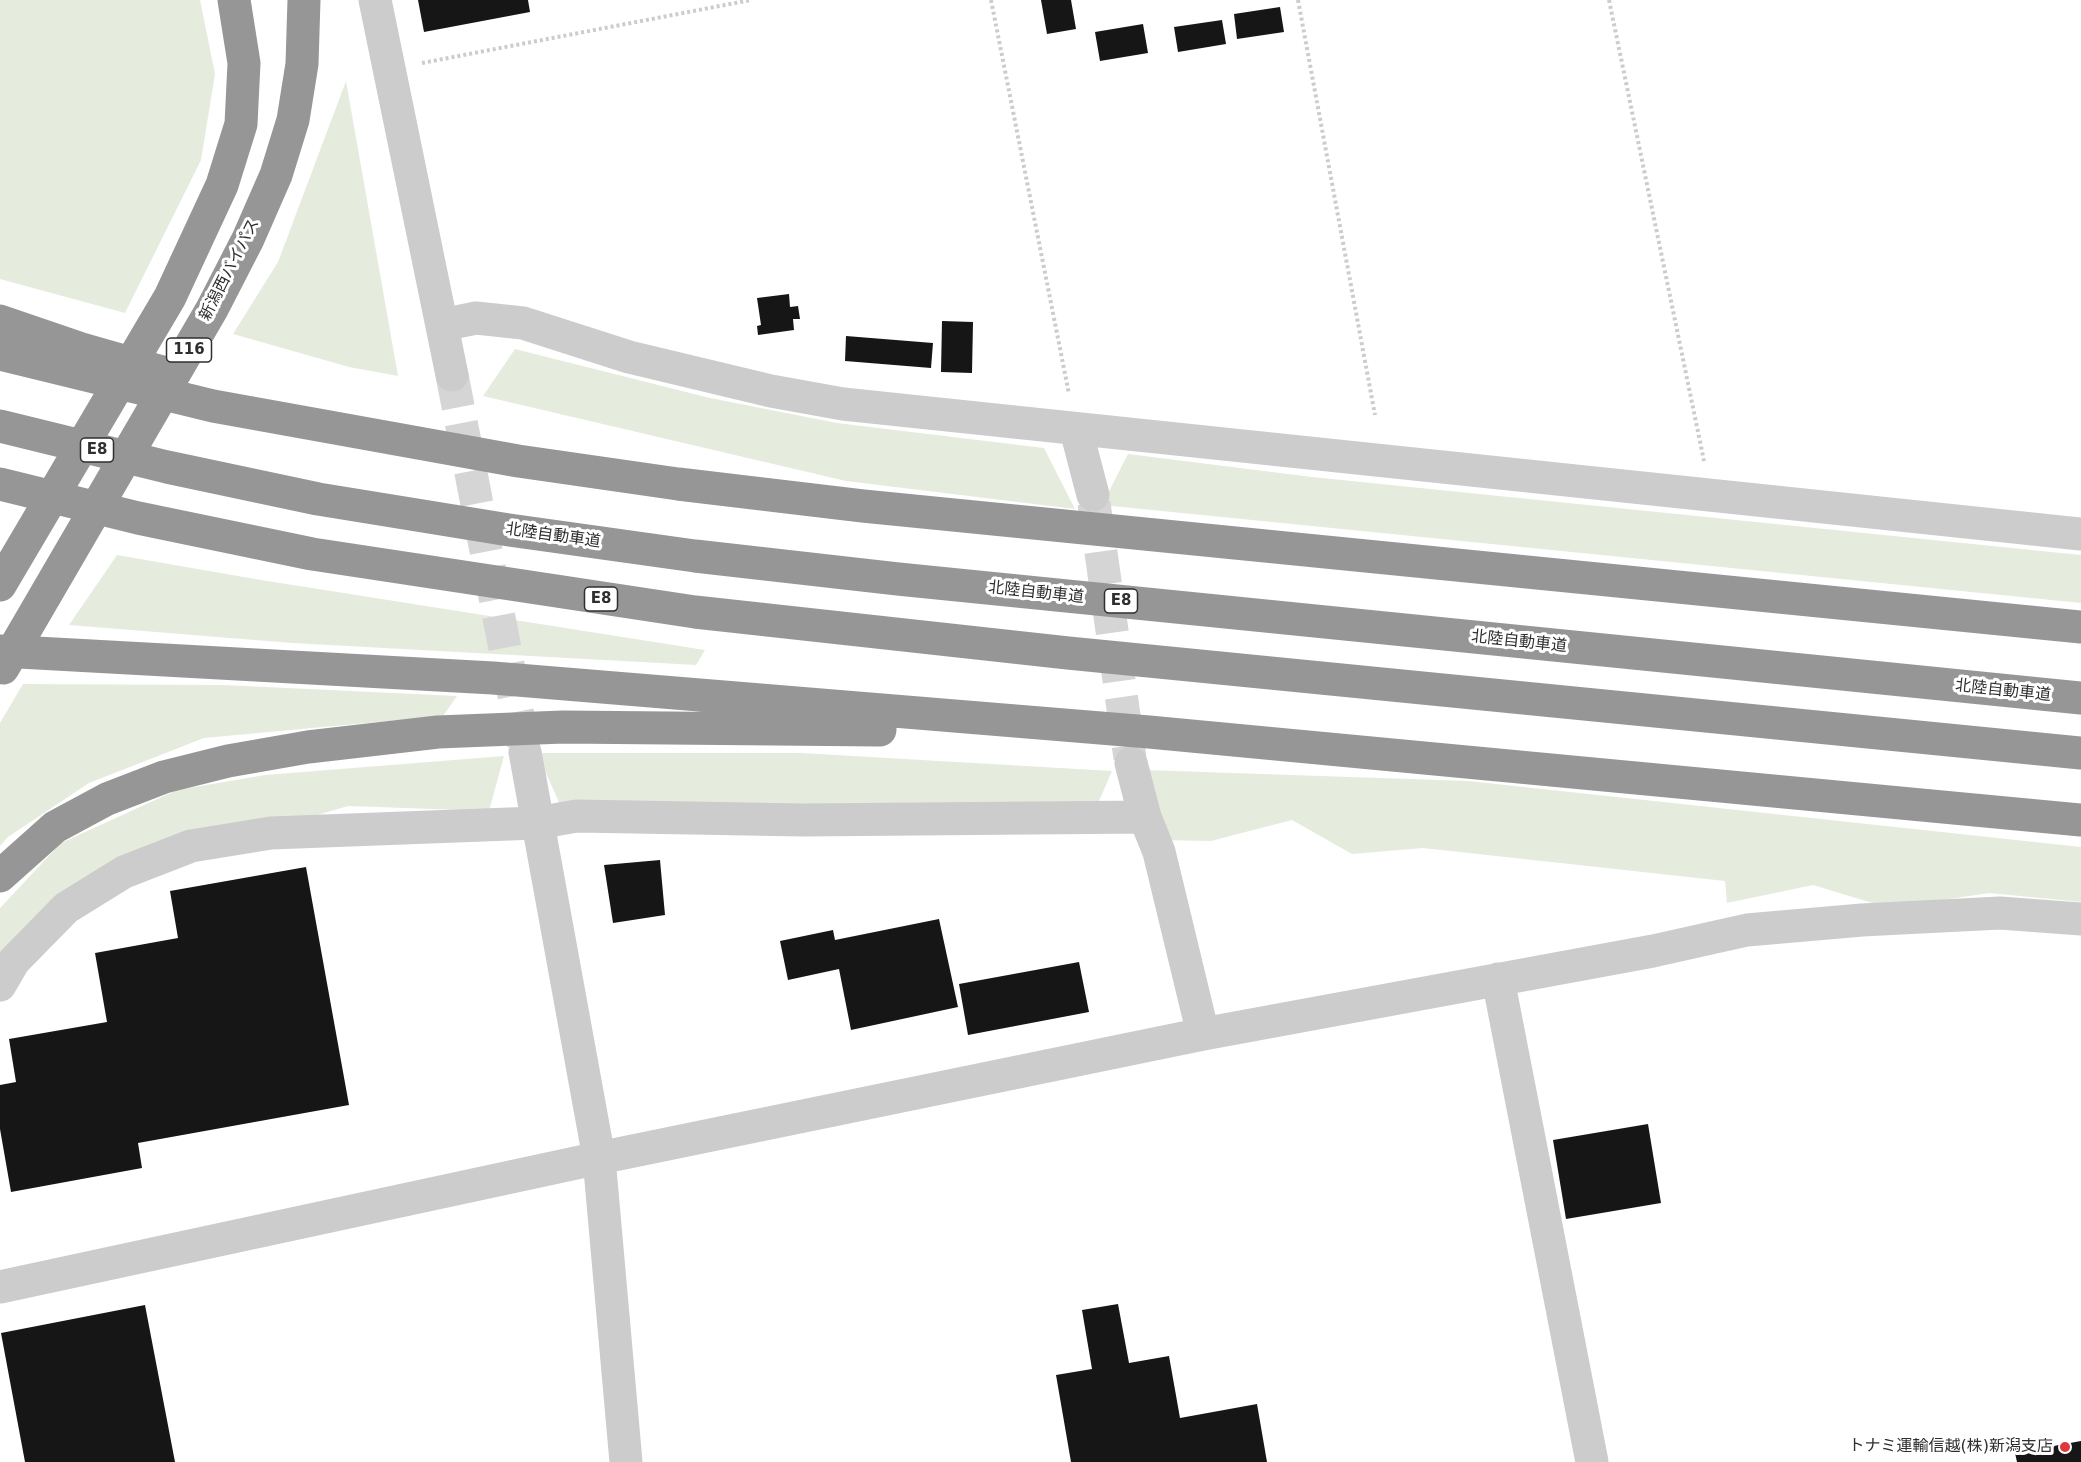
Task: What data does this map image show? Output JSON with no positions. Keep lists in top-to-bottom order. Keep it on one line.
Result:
{"streets":{"highway":["新潟西バイパス","116","E8","北陸自動車道"]},"places":["トナミ運輸信越(株)新潟支店"]}
